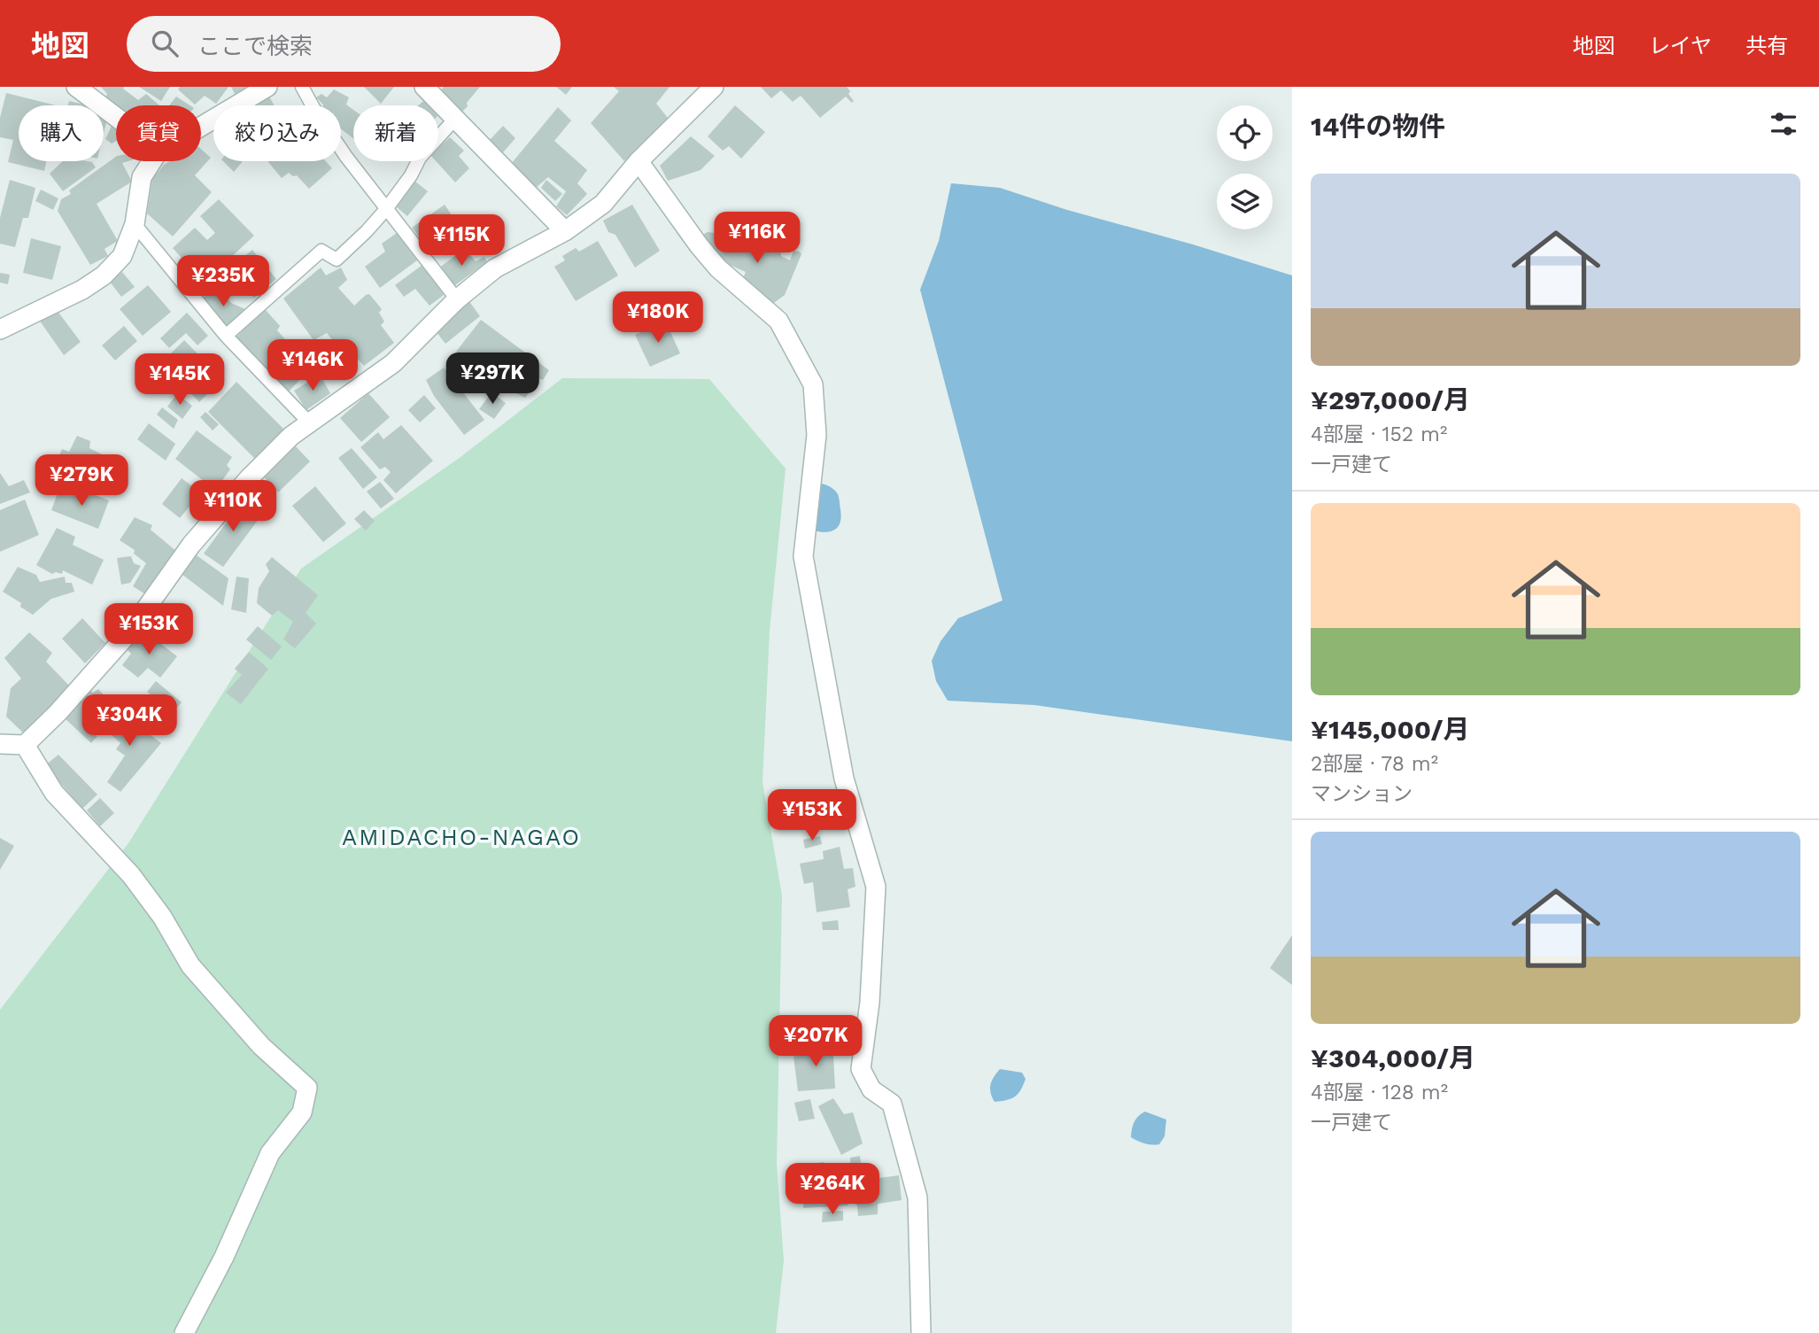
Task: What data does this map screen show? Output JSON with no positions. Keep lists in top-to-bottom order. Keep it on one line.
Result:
{"districts":["AMIDACHO-NAGAO"],"page":{"header":"地図","search":"ここで検索","nav":["地図","レイヤ","共有"],"heading":"14件の物件","chip":["購入","賃貸","絞り込み","新着"],"list":[{"name":"¥297,000/月","note":"4部屋 · 152 m² · 一戸建て"},{"name":"¥145,000/月","note":"2部屋 · 78 m² · マンション"},{"name":"¥304,000/月","note":"4部屋 · 128 m² · 一戸建て"}],"price":["¥116K","¥115K","¥235K","¥180K","¥146K","¥297K","¥145K","¥279K","¥110K","¥153K","¥304K","¥153K","¥207K","¥264K"]}}
